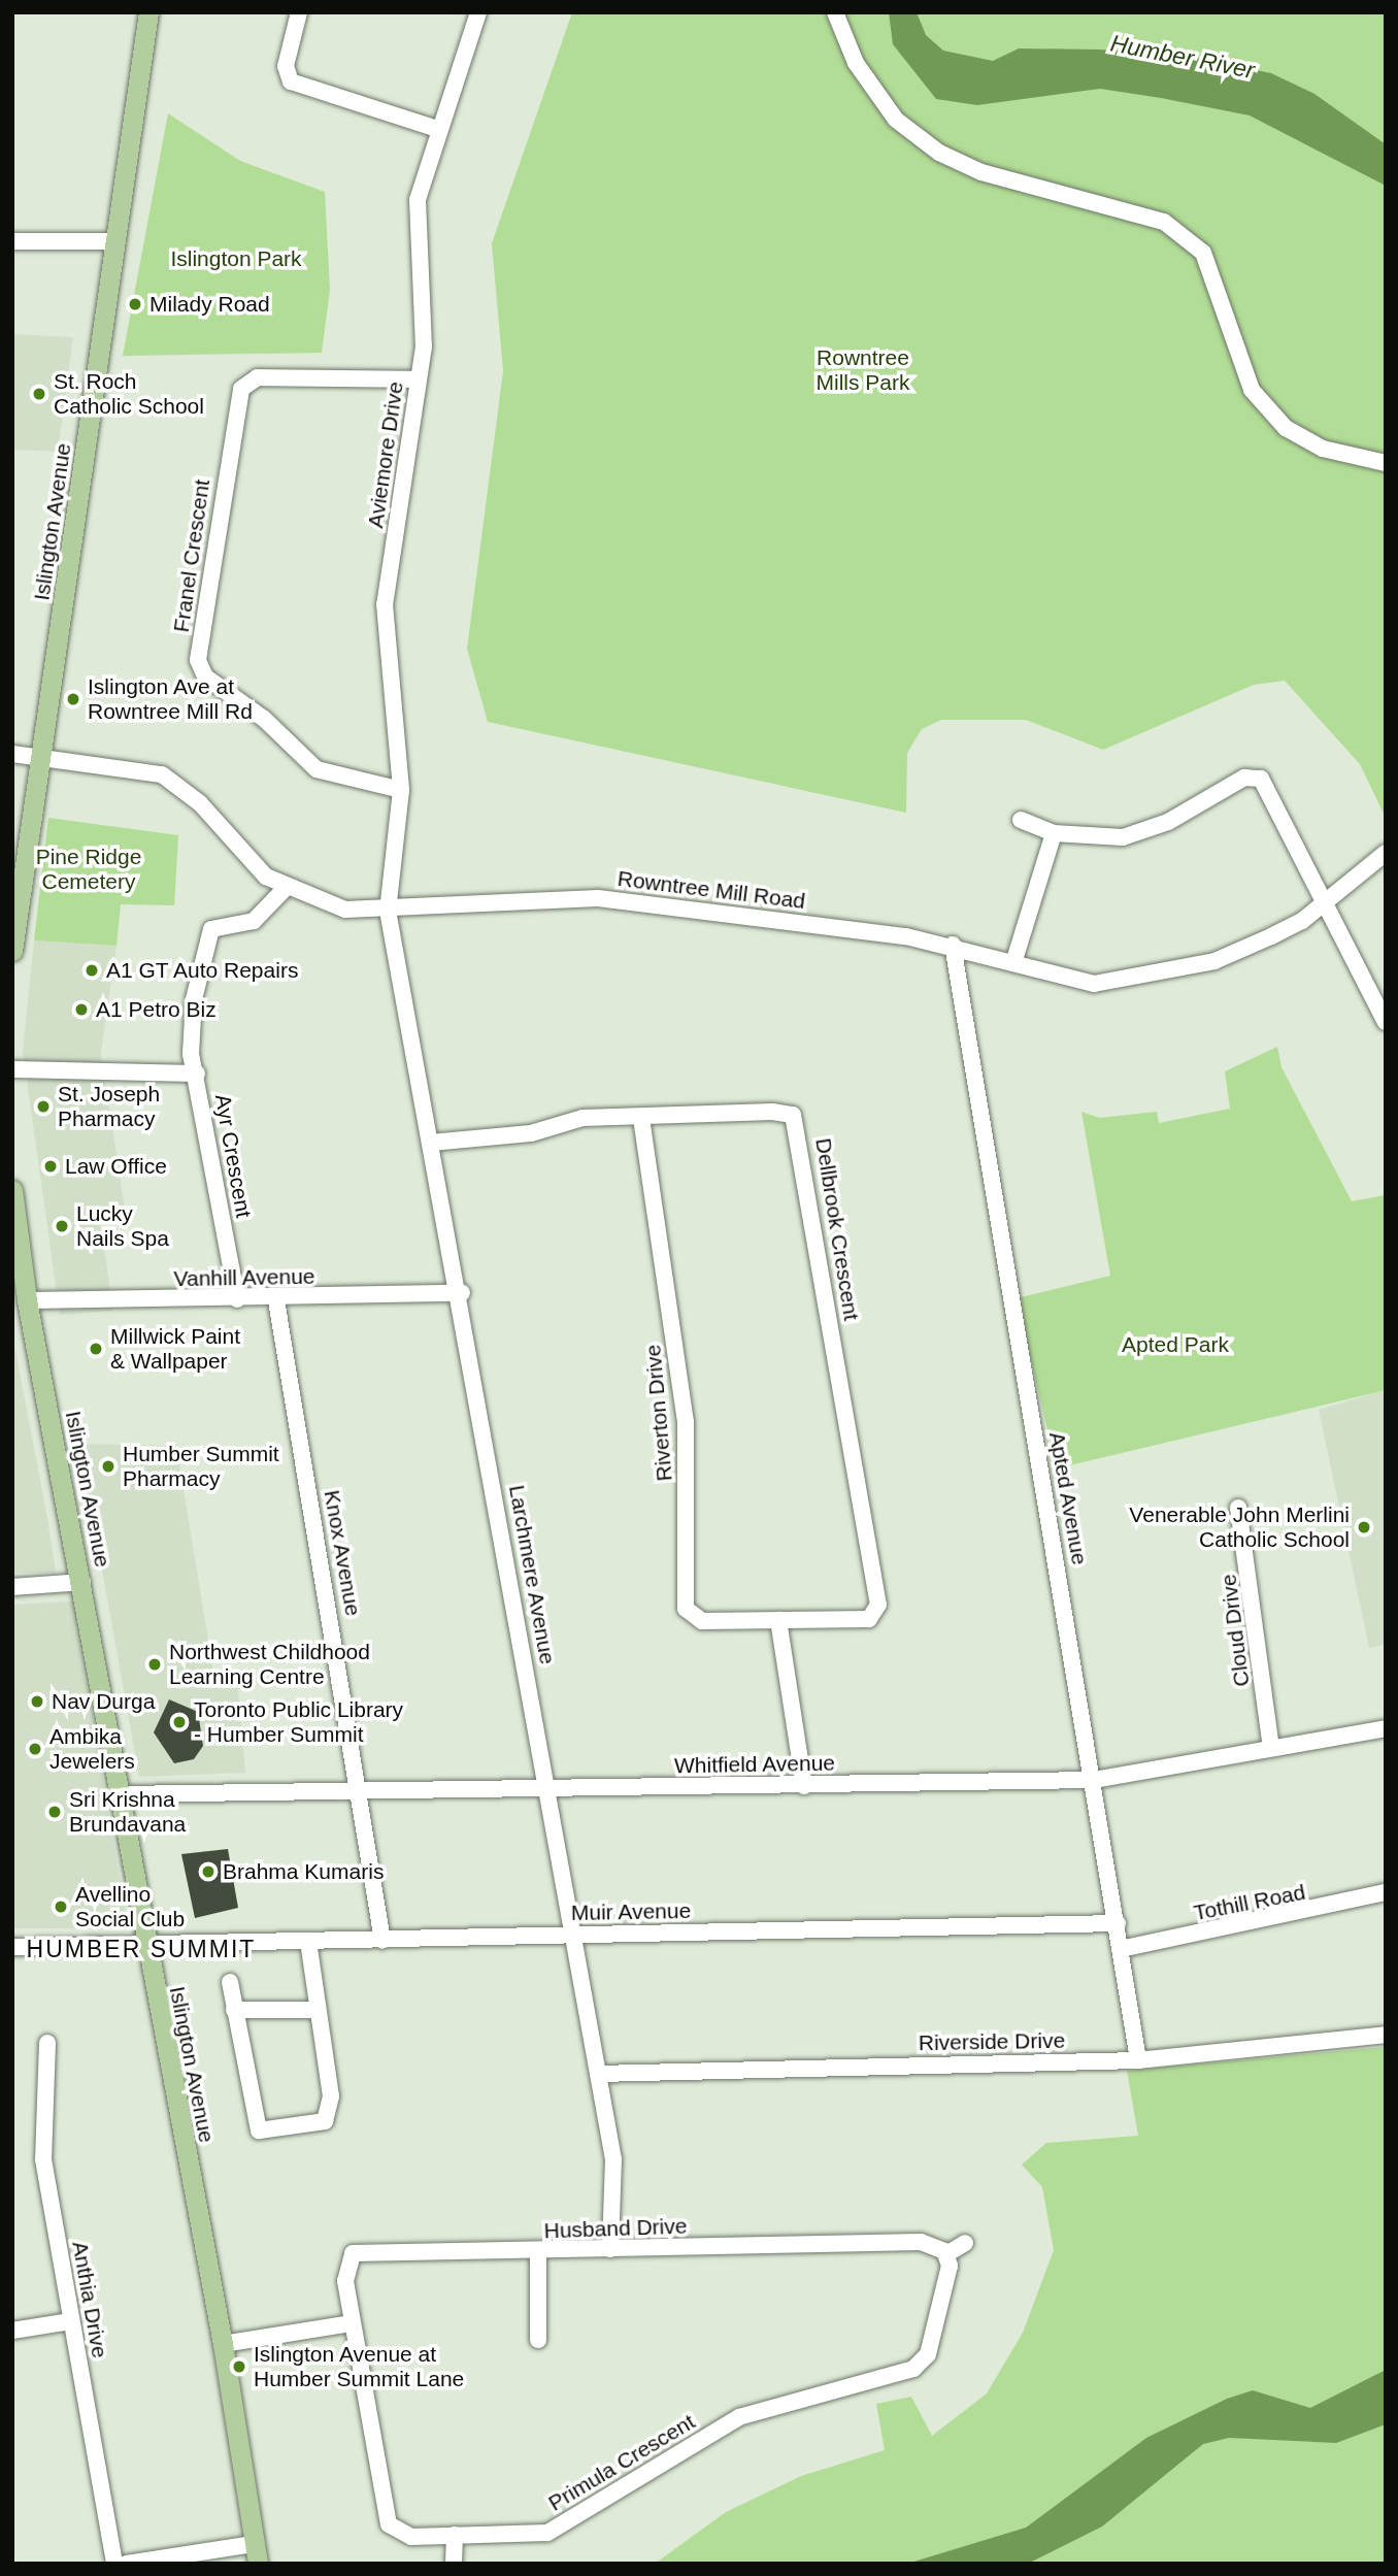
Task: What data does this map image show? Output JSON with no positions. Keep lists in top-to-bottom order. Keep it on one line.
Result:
{"streets":{"main road":["Islington Avenue"],"street":["Aviemore Drive","Franel Crescent","Rowntree Mill Road","Ayr Crescent","Dellbrook Crescent","Vanhill Avenue","Riverton Drive","Apted Avenue","Knox Avenue","Larchmere Avenue","Cloud Drive","Whitfield Avenue","Tothill Road","Muir Avenue","Riverside Drive","Husband Drive","Anthia Drive","Primula Crescent"]},"crossings":[["Aviemore Drive","Franel Crescent"],["Aviemore Drive","Rowntree Mill Road"],["Aviemore Drive","Larchmere Avenue"],["Islington Avenue","Rowntree Mill Road"],["Islington Avenue","Vanhill Avenue"],["Islington Avenue","Whitfield Avenue"],["Islington Avenue","Muir Avenue"],["Rowntree Mill Road","Apted Avenue"],["Rowntree Mill Road","Larchmere Avenue"],["Ayr Crescent","Vanhill Avenue"],["Dellbrook Crescent","Riverton Drive"],["Dellbrook Crescent","Larchmere Avenue"],["Vanhill Avenue","Knox Avenue"],["Vanhill Avenue","Larchmere Avenue"],["Apted Avenue","Whitfield Avenue"],["Apted Avenue","Tothill Road"],["Apted Avenue","Muir Avenue"],["Apted Avenue","Riverside Drive"],["Knox Avenue","Whitfield Avenue"],["Knox Avenue","Muir Avenue"],["Larchmere Avenue","Whitfield Avenue"],["Larchmere Avenue","Muir Avenue"],["Larchmere Avenue","Riverside Drive"],["Larchmere Avenue","Husband Drive"],["Cloud Drive","Whitfield Avenue"],["Husband Drive","Primula Crescent"]],"districts":["HUMBER SUMMIT"],"water":["Humber River"],"parks":["Islington Park","Rowntree Mills Park","Pine Ridge Cemetery","Apted Park"],"places":["Milady Road","St. Roch Catholic School","Islington Ave at Rowntree Mill Rd","A1 GT Auto Repairs","A1 Petro Biz","St. Joseph Pharmacy","Law Office","Lucky Nails Spa","Millwick Paint & Wallpaper","Humber Summit Pharmacy","Venerable John Merlini Catholic School","Northwest Childhood Learning Centre","Nav Durga","Toronto Public Library - Humber Summit","Ambika Jewelers","Sri Krishna Brundavana","Brahma Kumaris","Avellino Social Club","Islington Avenue at Humber Summit Lane"]}
